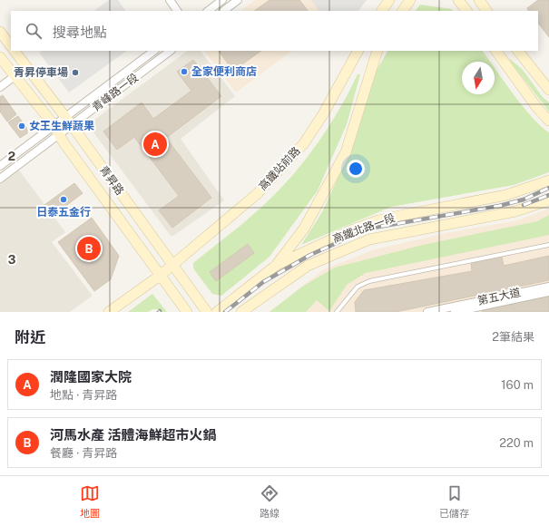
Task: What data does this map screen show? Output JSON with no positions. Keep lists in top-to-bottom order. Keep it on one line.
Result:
{"streets":{"street":["青峰路一段","高鐵站前路","青昇路","高鐵北路一段","第五大道"]},"crossings":[["青峰路一段","青昇路"],["高鐵站前路","青昇路"]],"places":["全家便利商店","青昇停車場","女王生鮮蔬果","日泰五金行"],"north":"bottom","page":{"search":"搜尋地點","pins":["A","B"],"heading":["附近","2筆結果"],"list":[{"mark":"A","name":"潤隆國家大院","note":"地點 · 青昇路","value":"160 m"},{"mark":"B","name":"河馬水產 活體海鮮超市火鍋","note":"餐廳 · 青昇路","value":"220 m"}],"nav":["地圖","路線","已儲存"]},"grid":{"rows":["2","3"]}}
